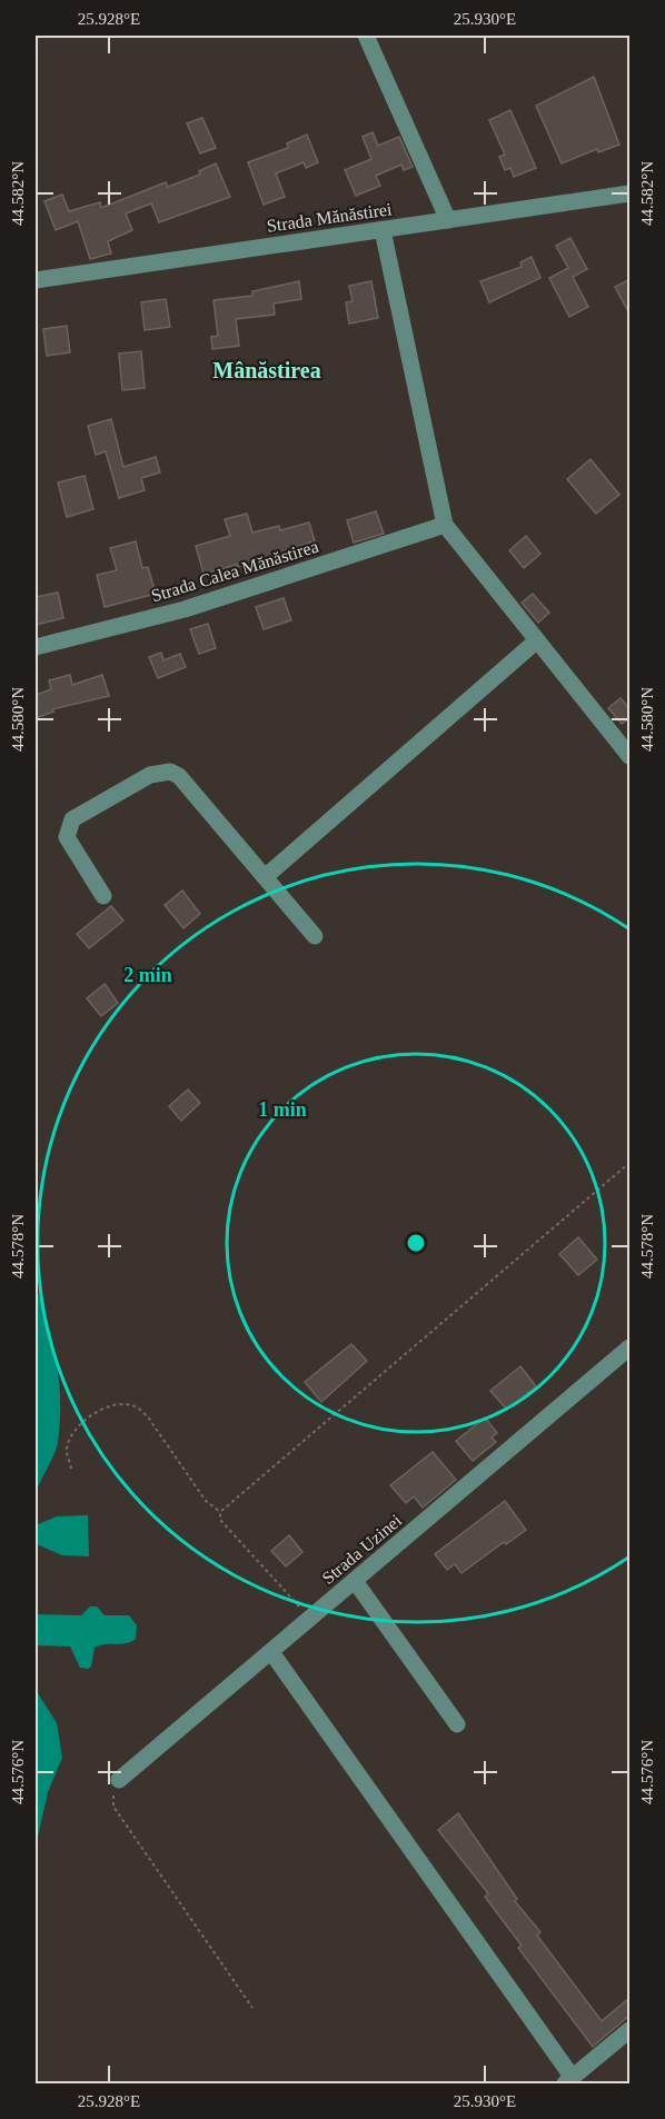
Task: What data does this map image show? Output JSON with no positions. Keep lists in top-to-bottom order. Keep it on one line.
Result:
{"streets":{"street":["Strada Mănăstirei","Strada Calea Mănăstirea","Strada Uzinei"]},"districts":["Mânăstirea"],"coordinates":["25.928°E","25.930°E","44.582°N","44.580°N","44.578°N","44.576°N"],"rings":["2 min","1 min"]}
